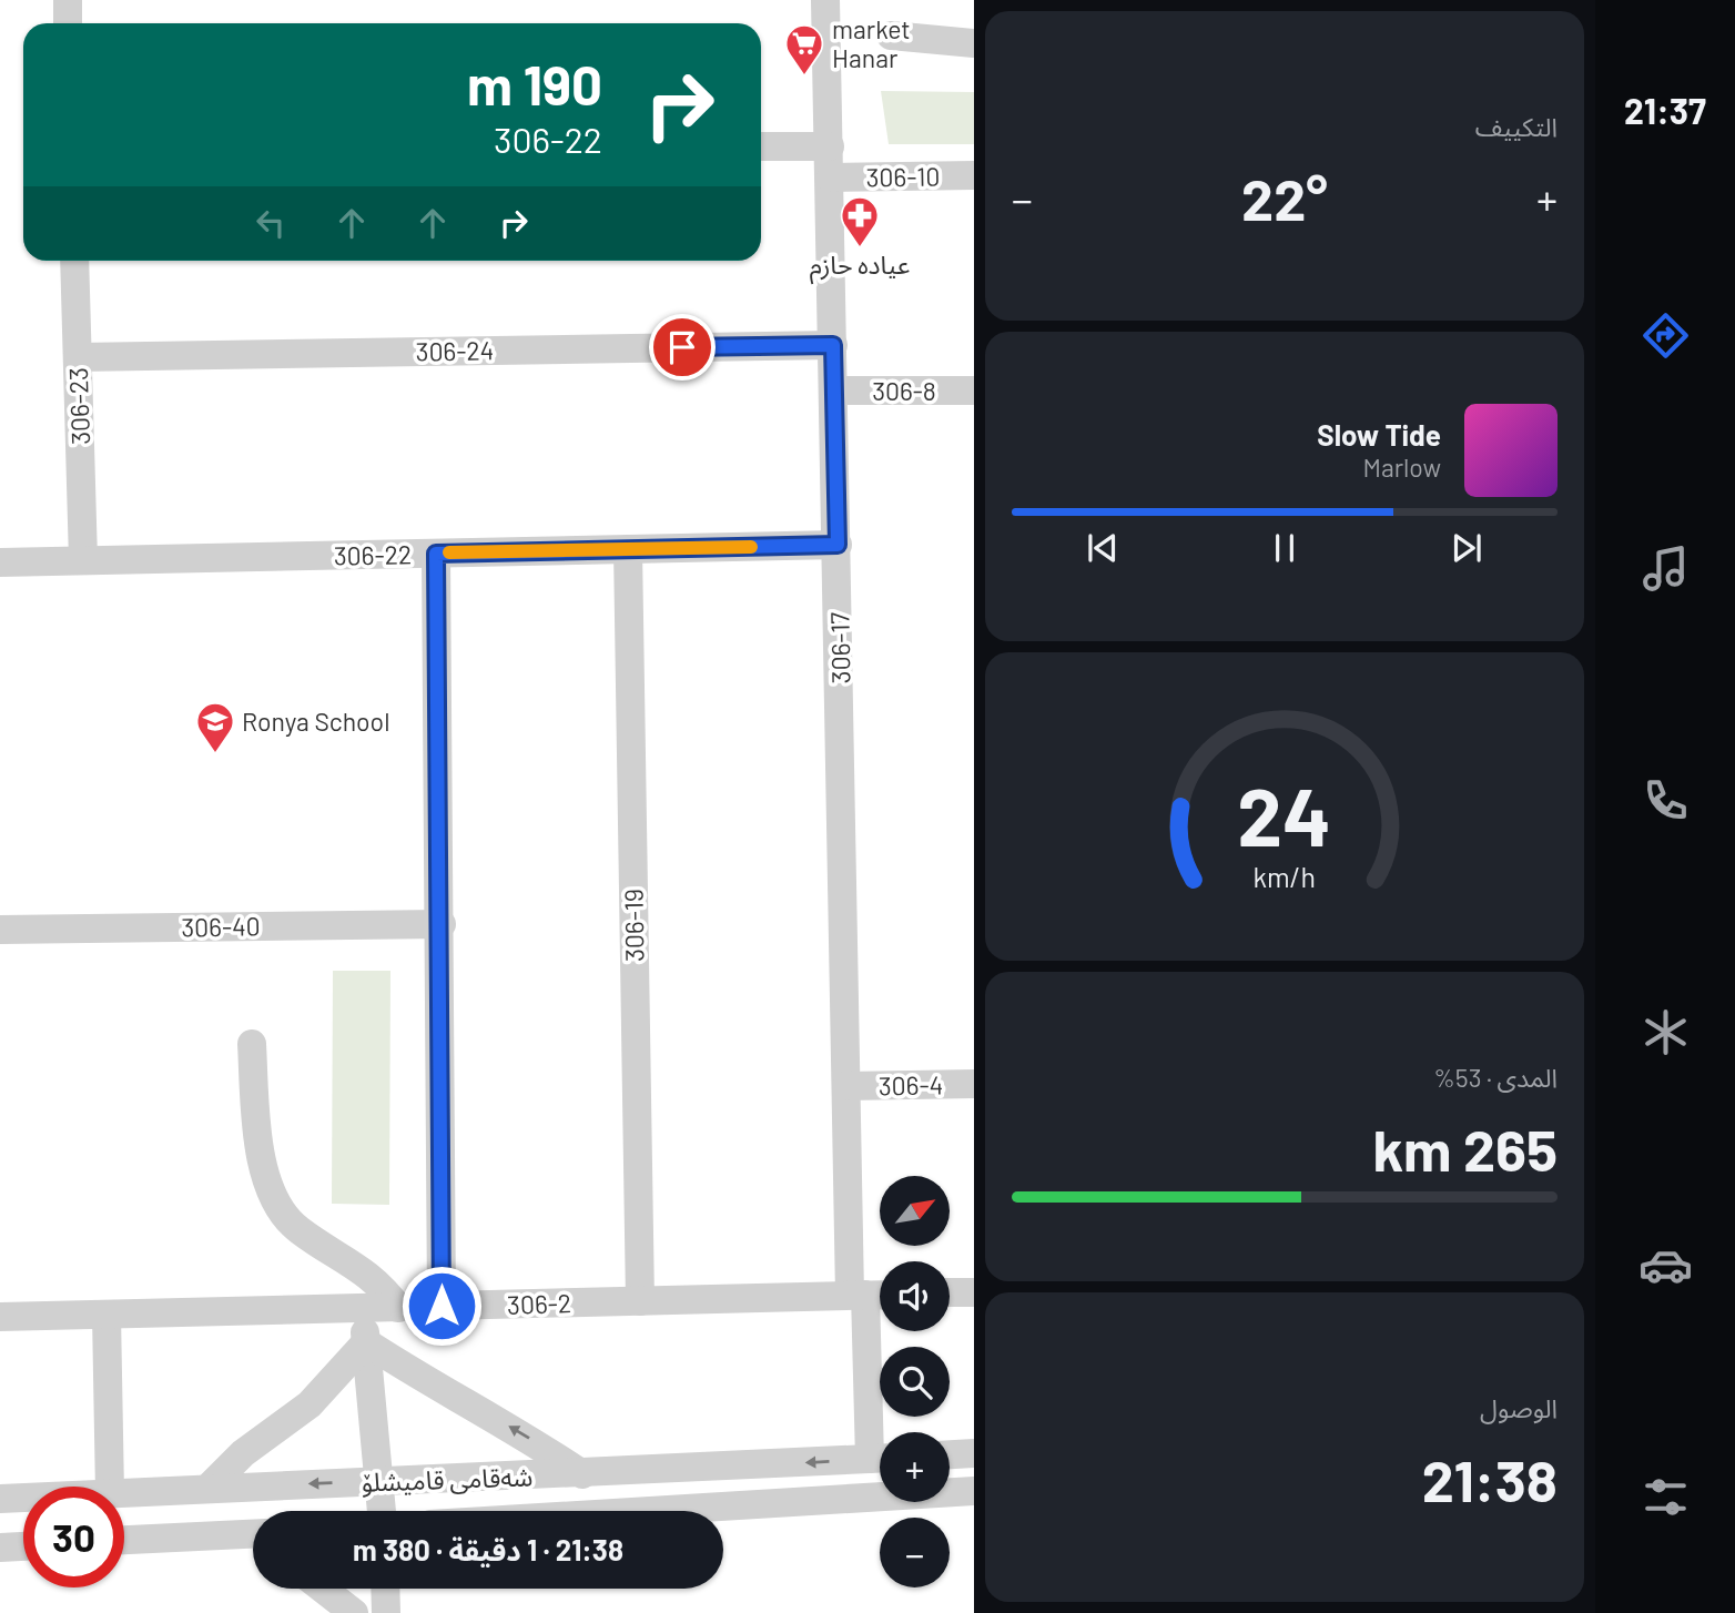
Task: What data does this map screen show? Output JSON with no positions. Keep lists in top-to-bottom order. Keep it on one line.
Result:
{"streets":{"street":["306-10","306-24","306-8","306-23","306-22","306-17","306-19","306-40","306-4","306-2","شەقامی قامیشلۆ"]},"crossings":[["306-10","306-17"],["306-24","306-23"],["306-24","306-17"],["306-8","306-17"],["306-23","306-22"],["306-22","306-17"],["306-22","306-19"],["306-17","306-4"],["306-17","306-2"],["306-19","306-2"]],"places":{"supermarket":["market Hanar"],"pharmacy":["عياده حازم"],"school or university":["Ronya School"]},"north":"top right","page":{"tabs":"21:37","tile":["التكييف",["المدى · 53%","265 km"],["الوصول","21:38"]],"turn":["190 m","306-22"],"heat":["−","22°","+"],"song":["Slow Tide","Marlow"],"map_buttons":["+","−"],"limit":"30","trip":"21:38 · 1 دقيقة · 380 m","gauge":["24","km/h"]}}
